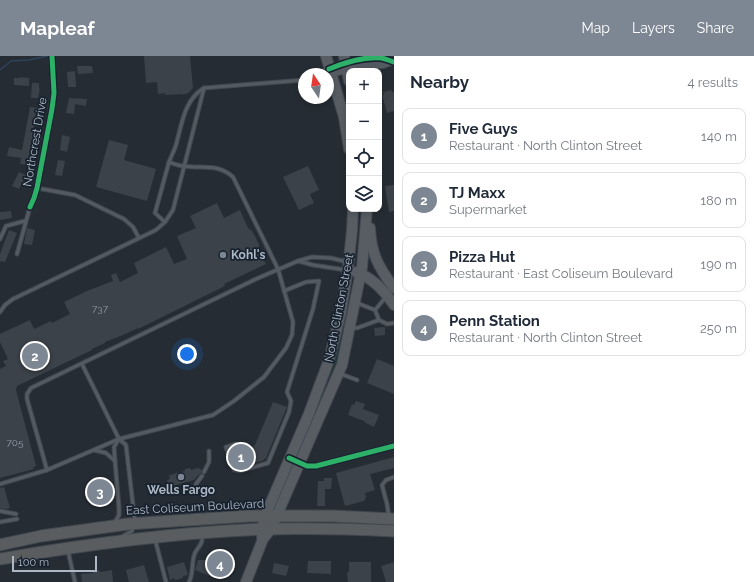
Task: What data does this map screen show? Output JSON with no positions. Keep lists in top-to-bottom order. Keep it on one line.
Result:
{"streets":{"highway":["East Coliseum Boulevard"],"main road":["North Clinton Street"],"street":["Northcrest Drive"]},"crossings":[["North Clinton Street","East Coliseum Boulevard"]],"places":["Kohl's","Wells Fargo"],"house_numbers":["737","705"],"scale_bar":"100 m","north":"top","page":{"header":"Mapleaf","nav":["Map","Layers","Share"],"heading":["Nearby","4 results"],"map_buttons":["+","−"],"list":[{"mark":"1","name":"Five Guys","note":"Restaurant · North Clinton Street","value":"140 m"},{"mark":"2","name":"TJ Maxx","note":"Supermarket","value":"180 m"},{"mark":"3","name":"Pizza Hut","note":"Restaurant · East Coliseum Boulevard","value":"190 m"},{"mark":"4","name":"Penn Station","note":"Restaurant · North Clinton Street","value":"250 m"}],"pins":["2","1","3","4"],"scale":"100 m"}}
